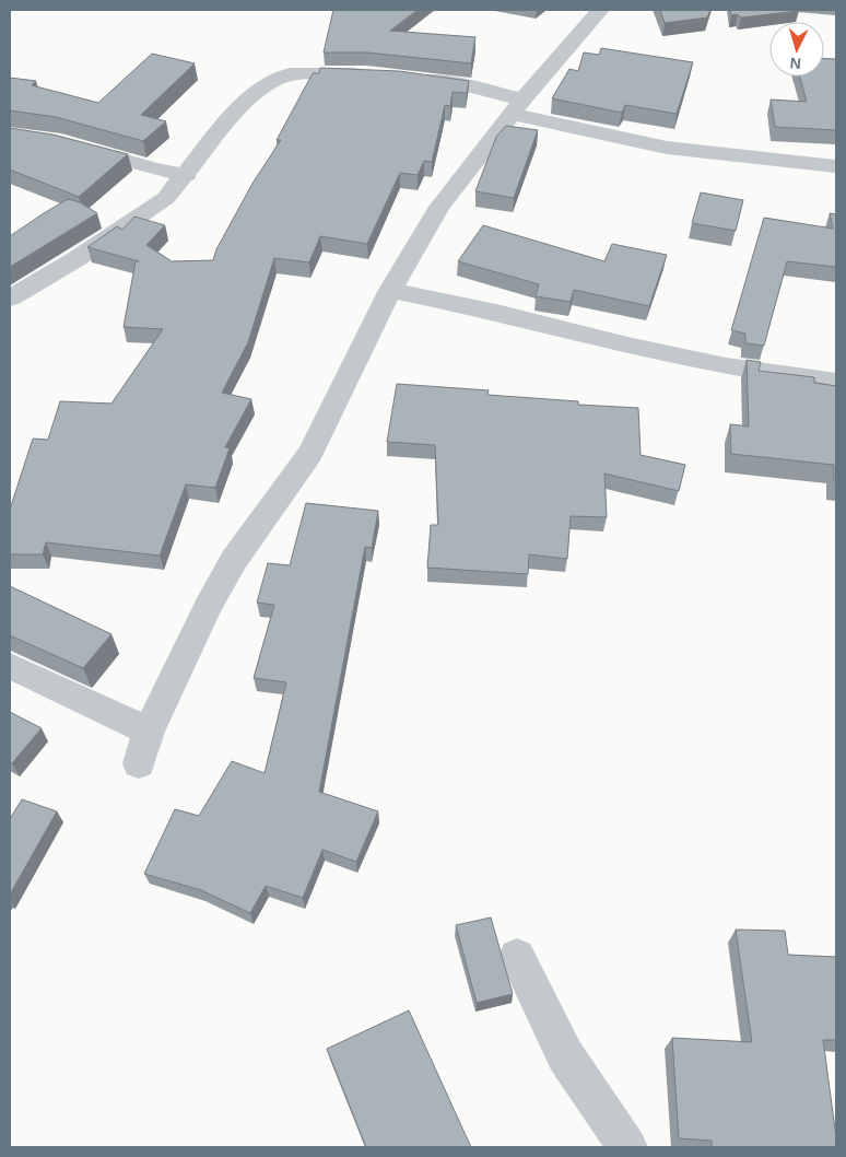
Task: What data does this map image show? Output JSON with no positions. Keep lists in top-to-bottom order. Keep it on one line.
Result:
{"north":"bottom"}
